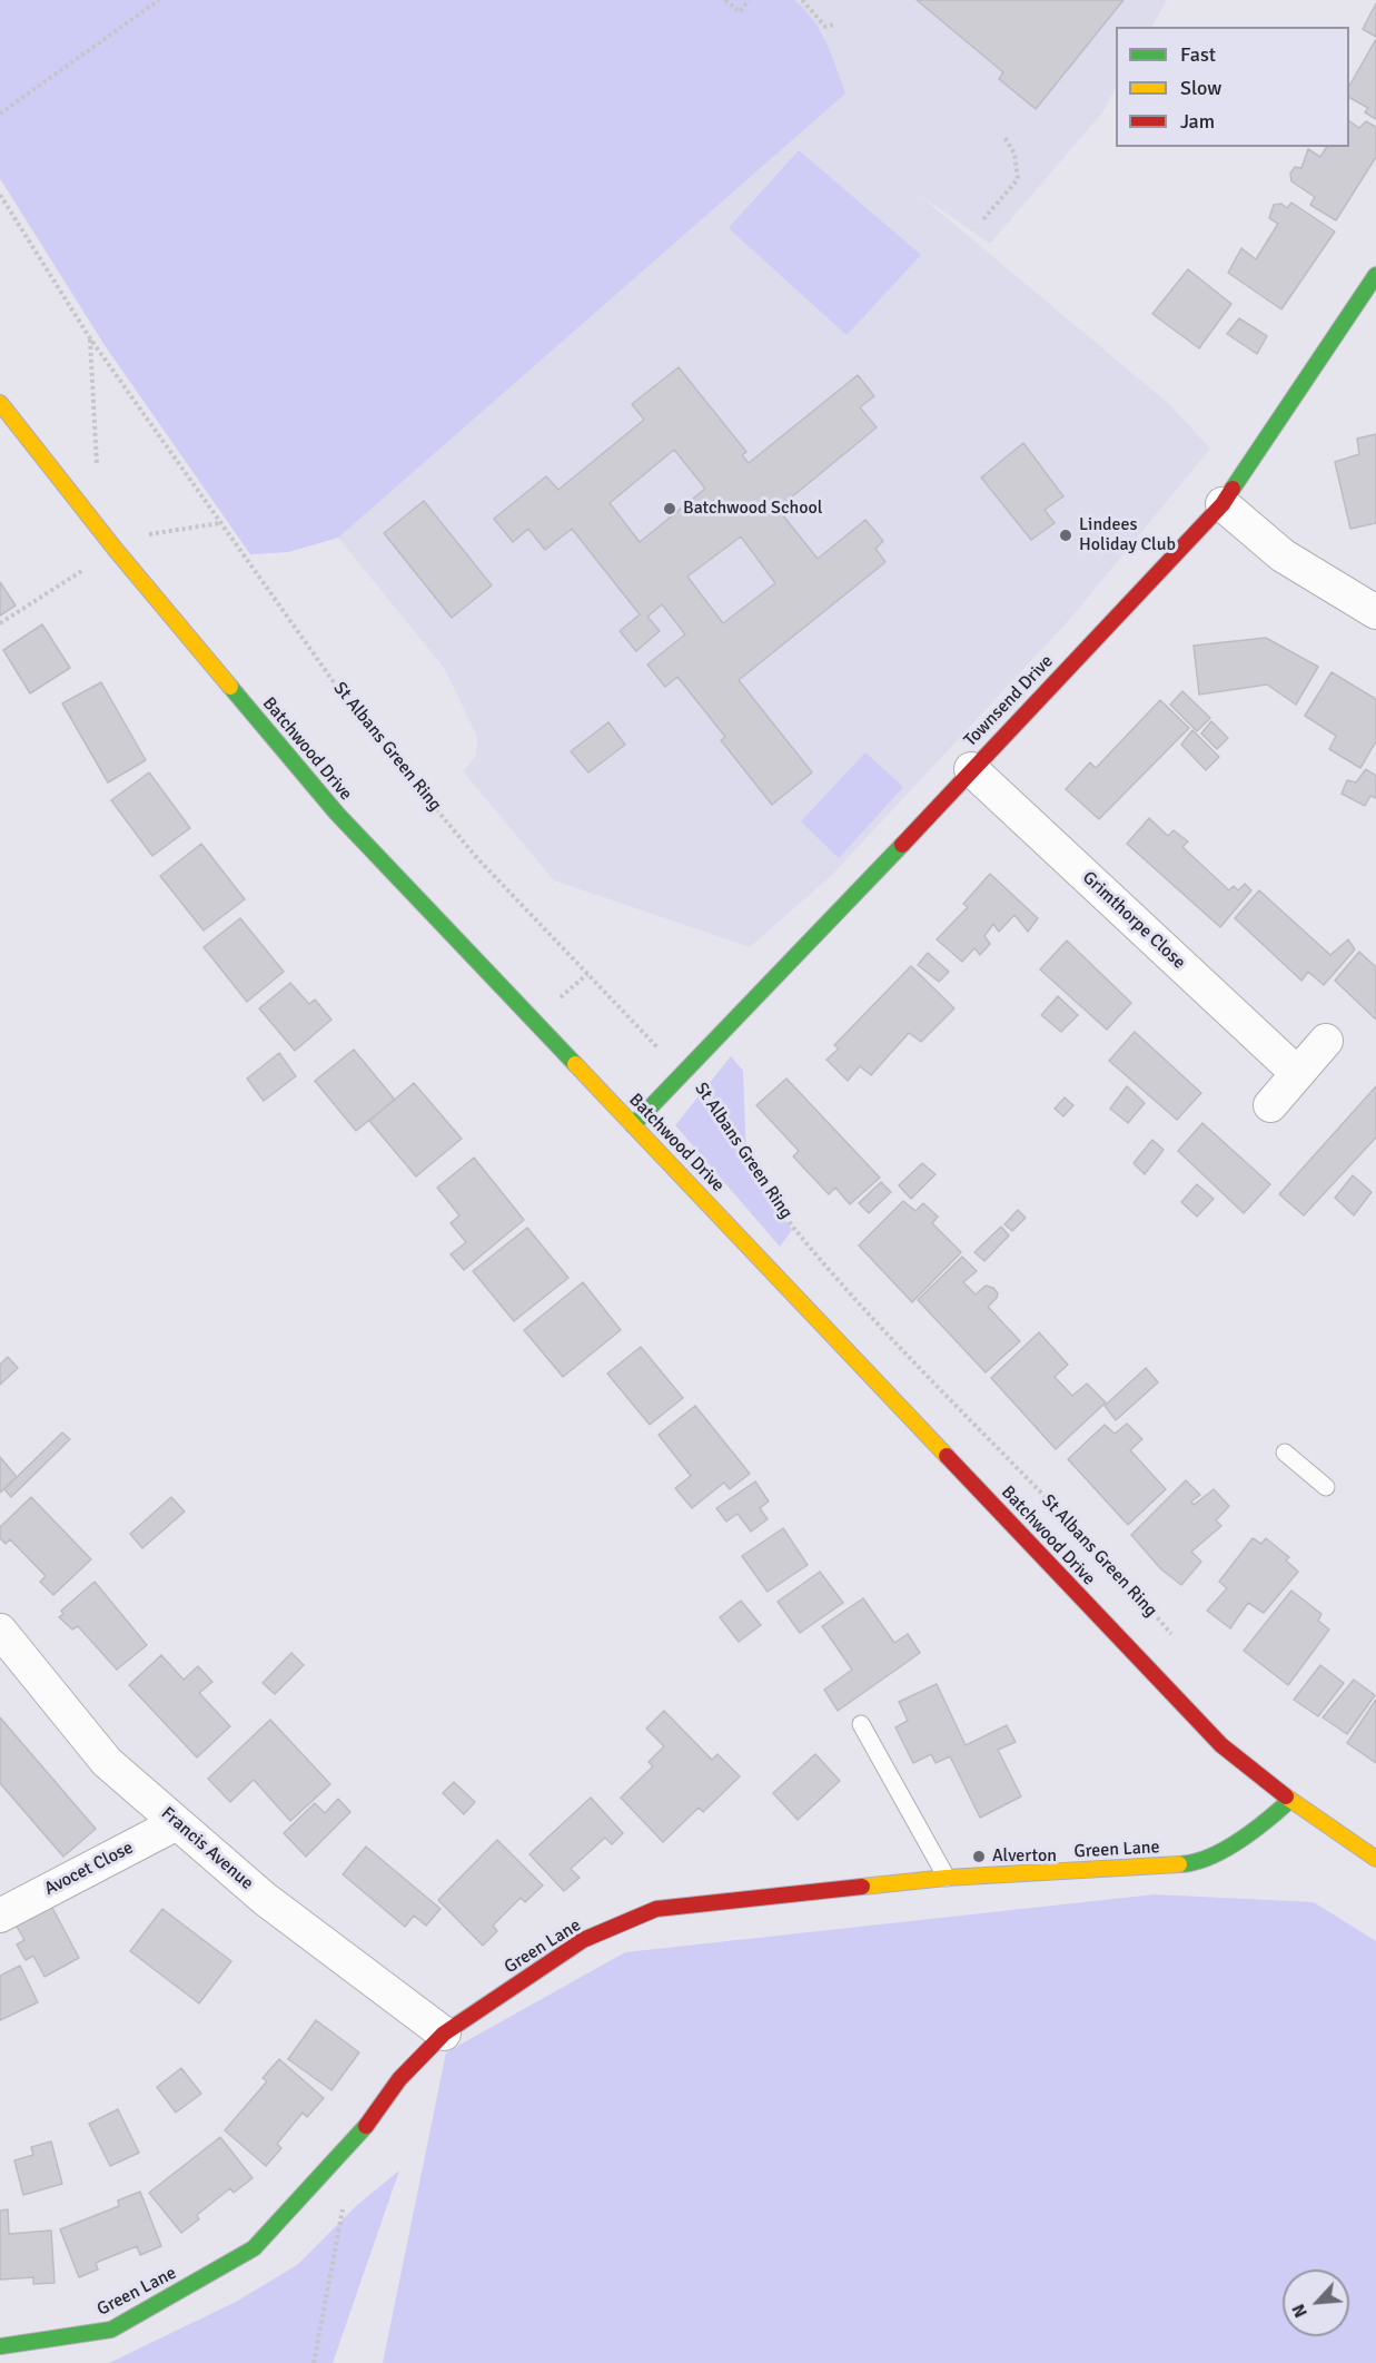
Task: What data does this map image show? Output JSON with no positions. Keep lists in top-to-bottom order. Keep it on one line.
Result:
{"streets":{"street":["Townsend Drive","Batchwood Drive","Grimthorpe Close","Francis Avenue","Green Lane","Avocet Close"],"path":["St Albans Green Ring"]},"crossings":[["Townsend Drive","St Albans Green Ring"],["Townsend Drive","Batchwood Drive"],["Townsend Drive","Grimthorpe Close"],["Batchwood Drive","Green Lane"],["Francis Avenue","Green Lane"],["Francis Avenue","Avocet Close"]],"places":["Batchwood School","Lindees Holiday Club","Alverton"],"legend":["Fast","Slow","Jam"],"north":"bottom left"}
